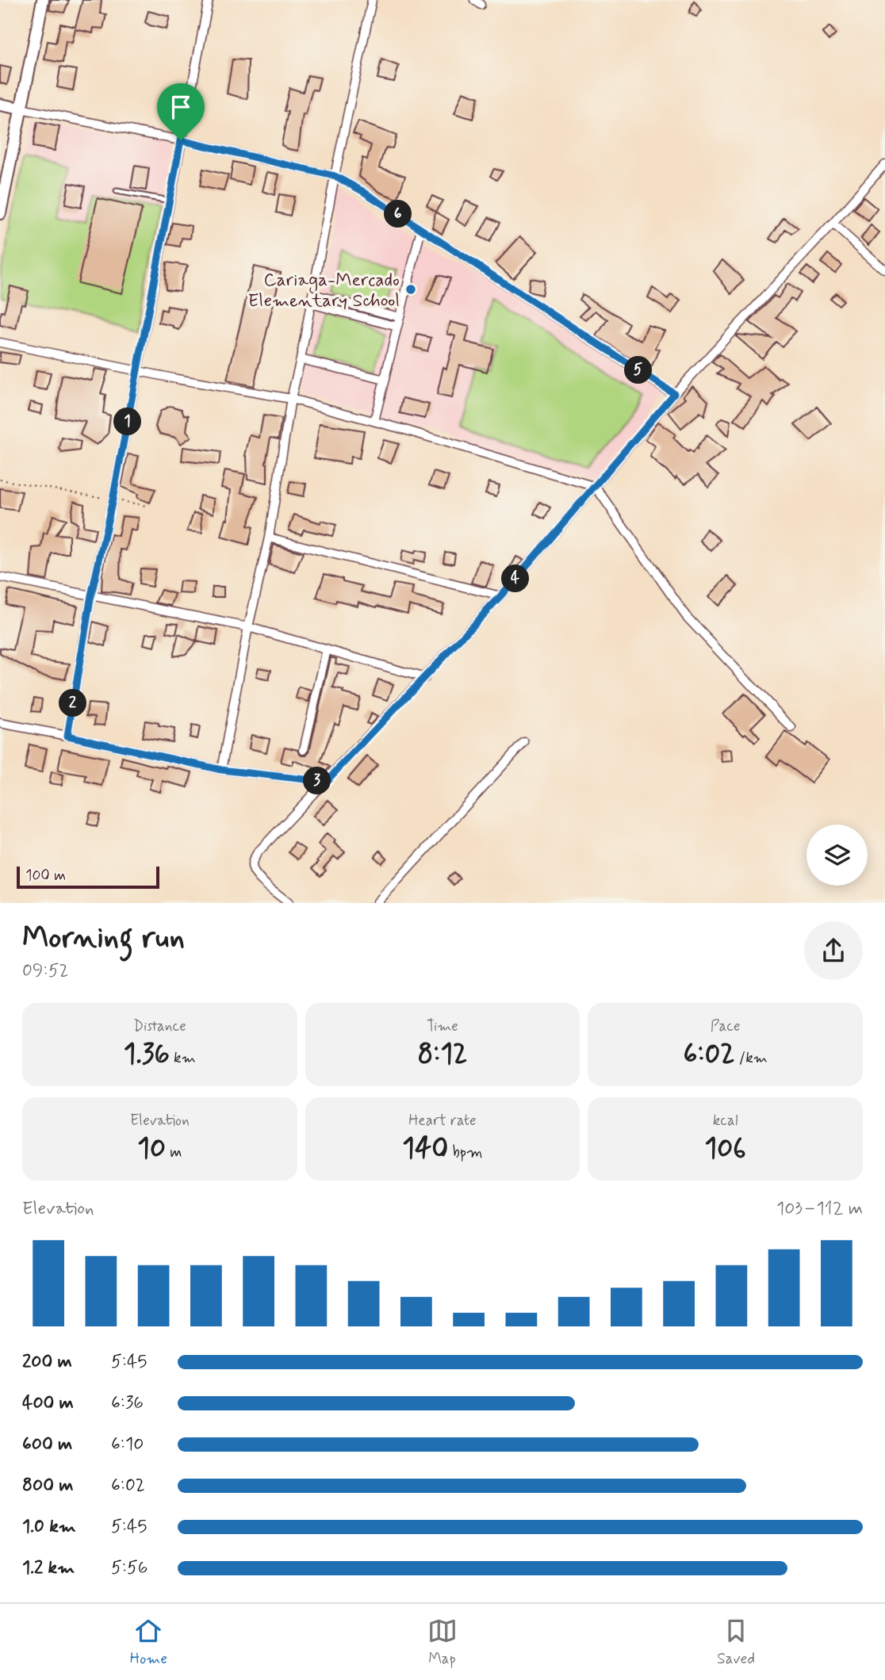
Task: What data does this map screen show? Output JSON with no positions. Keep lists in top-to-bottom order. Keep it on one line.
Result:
{"places":["Cariaga-Mercado Elementary School"],"scale_bar":"100 m","page":{"pins":["6","5","1","4","2","3"],"scale":"100 m","heading":["Morning run","09:52"],"stats":[["Distance","1.36 km"],["Time","8:12"],["Pace","6:02 /km"],["Elevation","10 m"],["Heart rate","140 bpm"],["kcal","106"]],"chart":["Elevation","103–112 m"],"list":[{"name":"200 m","note":"5:45"},{"name":"400 m","note":"6:36"},{"name":"600 m","note":"6:10"},{"name":"800 m","note":"6:02"},{"name":"1.0 km","note":"5:45"},{"name":"1.2 km","note":"5:56"}],"tabs":["Home","Map","Saved"]}}
